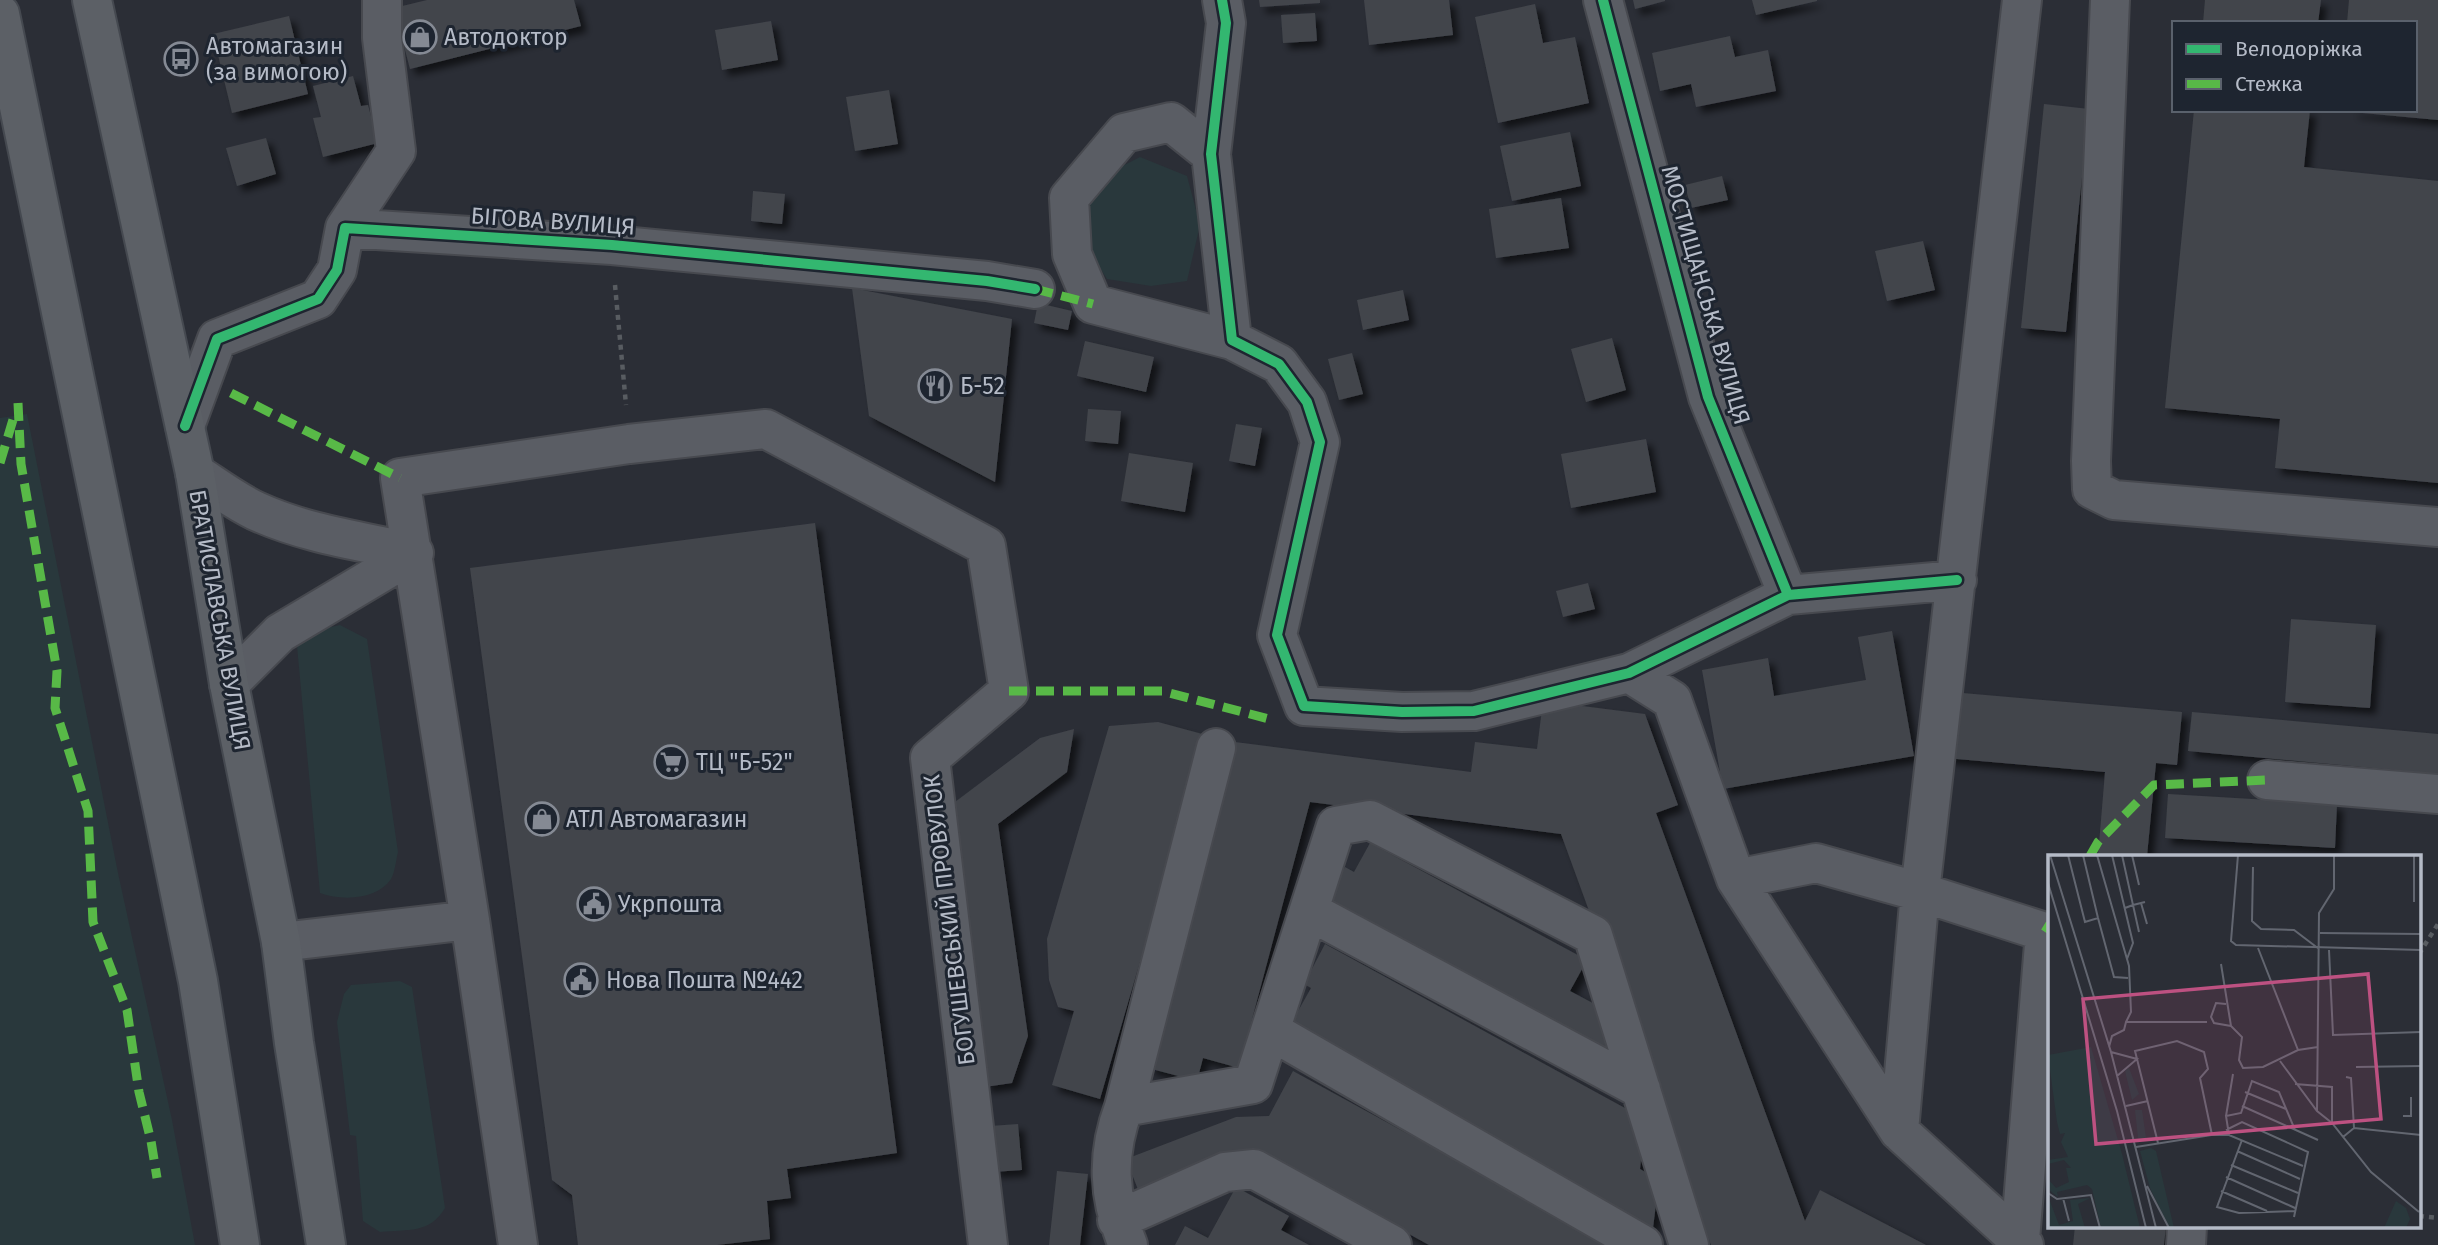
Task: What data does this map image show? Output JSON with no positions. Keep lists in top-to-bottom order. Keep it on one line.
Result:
{"streets":{"main road":["БРАТИСЛАВСЬКА ВУЛИЦЯ"],"street":["БІГОВА ВУЛИЦЯ","МОСТИЩАНСЬКА ВУЛИЦЯ","БОГУШЕВСЬКИЙ ПРОВУЛОК"]},"places":{"shop":["Автодоктор","АТЛ Автомагазин"],"bus stop":["Автомагазин (за вимогою)"],"restaurant":["Б-52"],"supermarket":["ТЦ \"Б-52\""],"public building":["Укрпошта","Нова Пошта №442"]},"legend":["Велодоріжка","Стежка"]}
